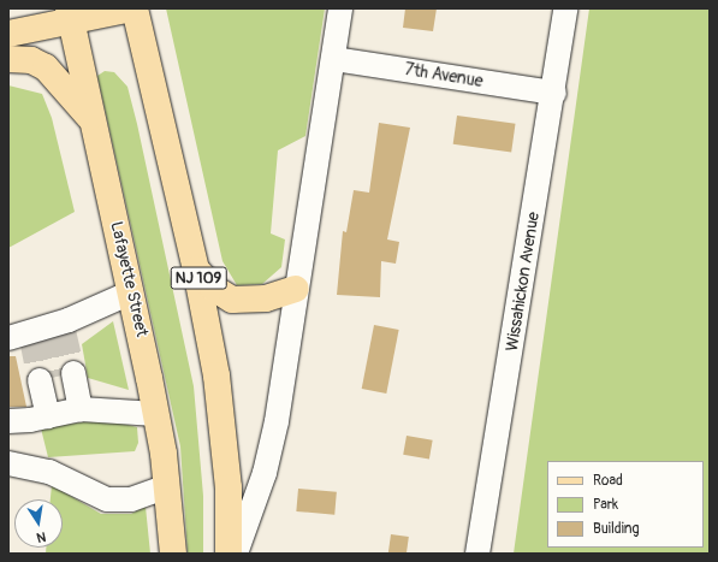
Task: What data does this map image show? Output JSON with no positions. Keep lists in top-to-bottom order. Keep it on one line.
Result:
{"streets":{"main road":["NJ 109","Lafayette Street"],"street":["7th Avenue","Wissahickon Avenue"]},"crossings":[["7th Avenue","Wissahickon Avenue"]],"legend":["Road","Park","Building"],"north":"bottom"}
